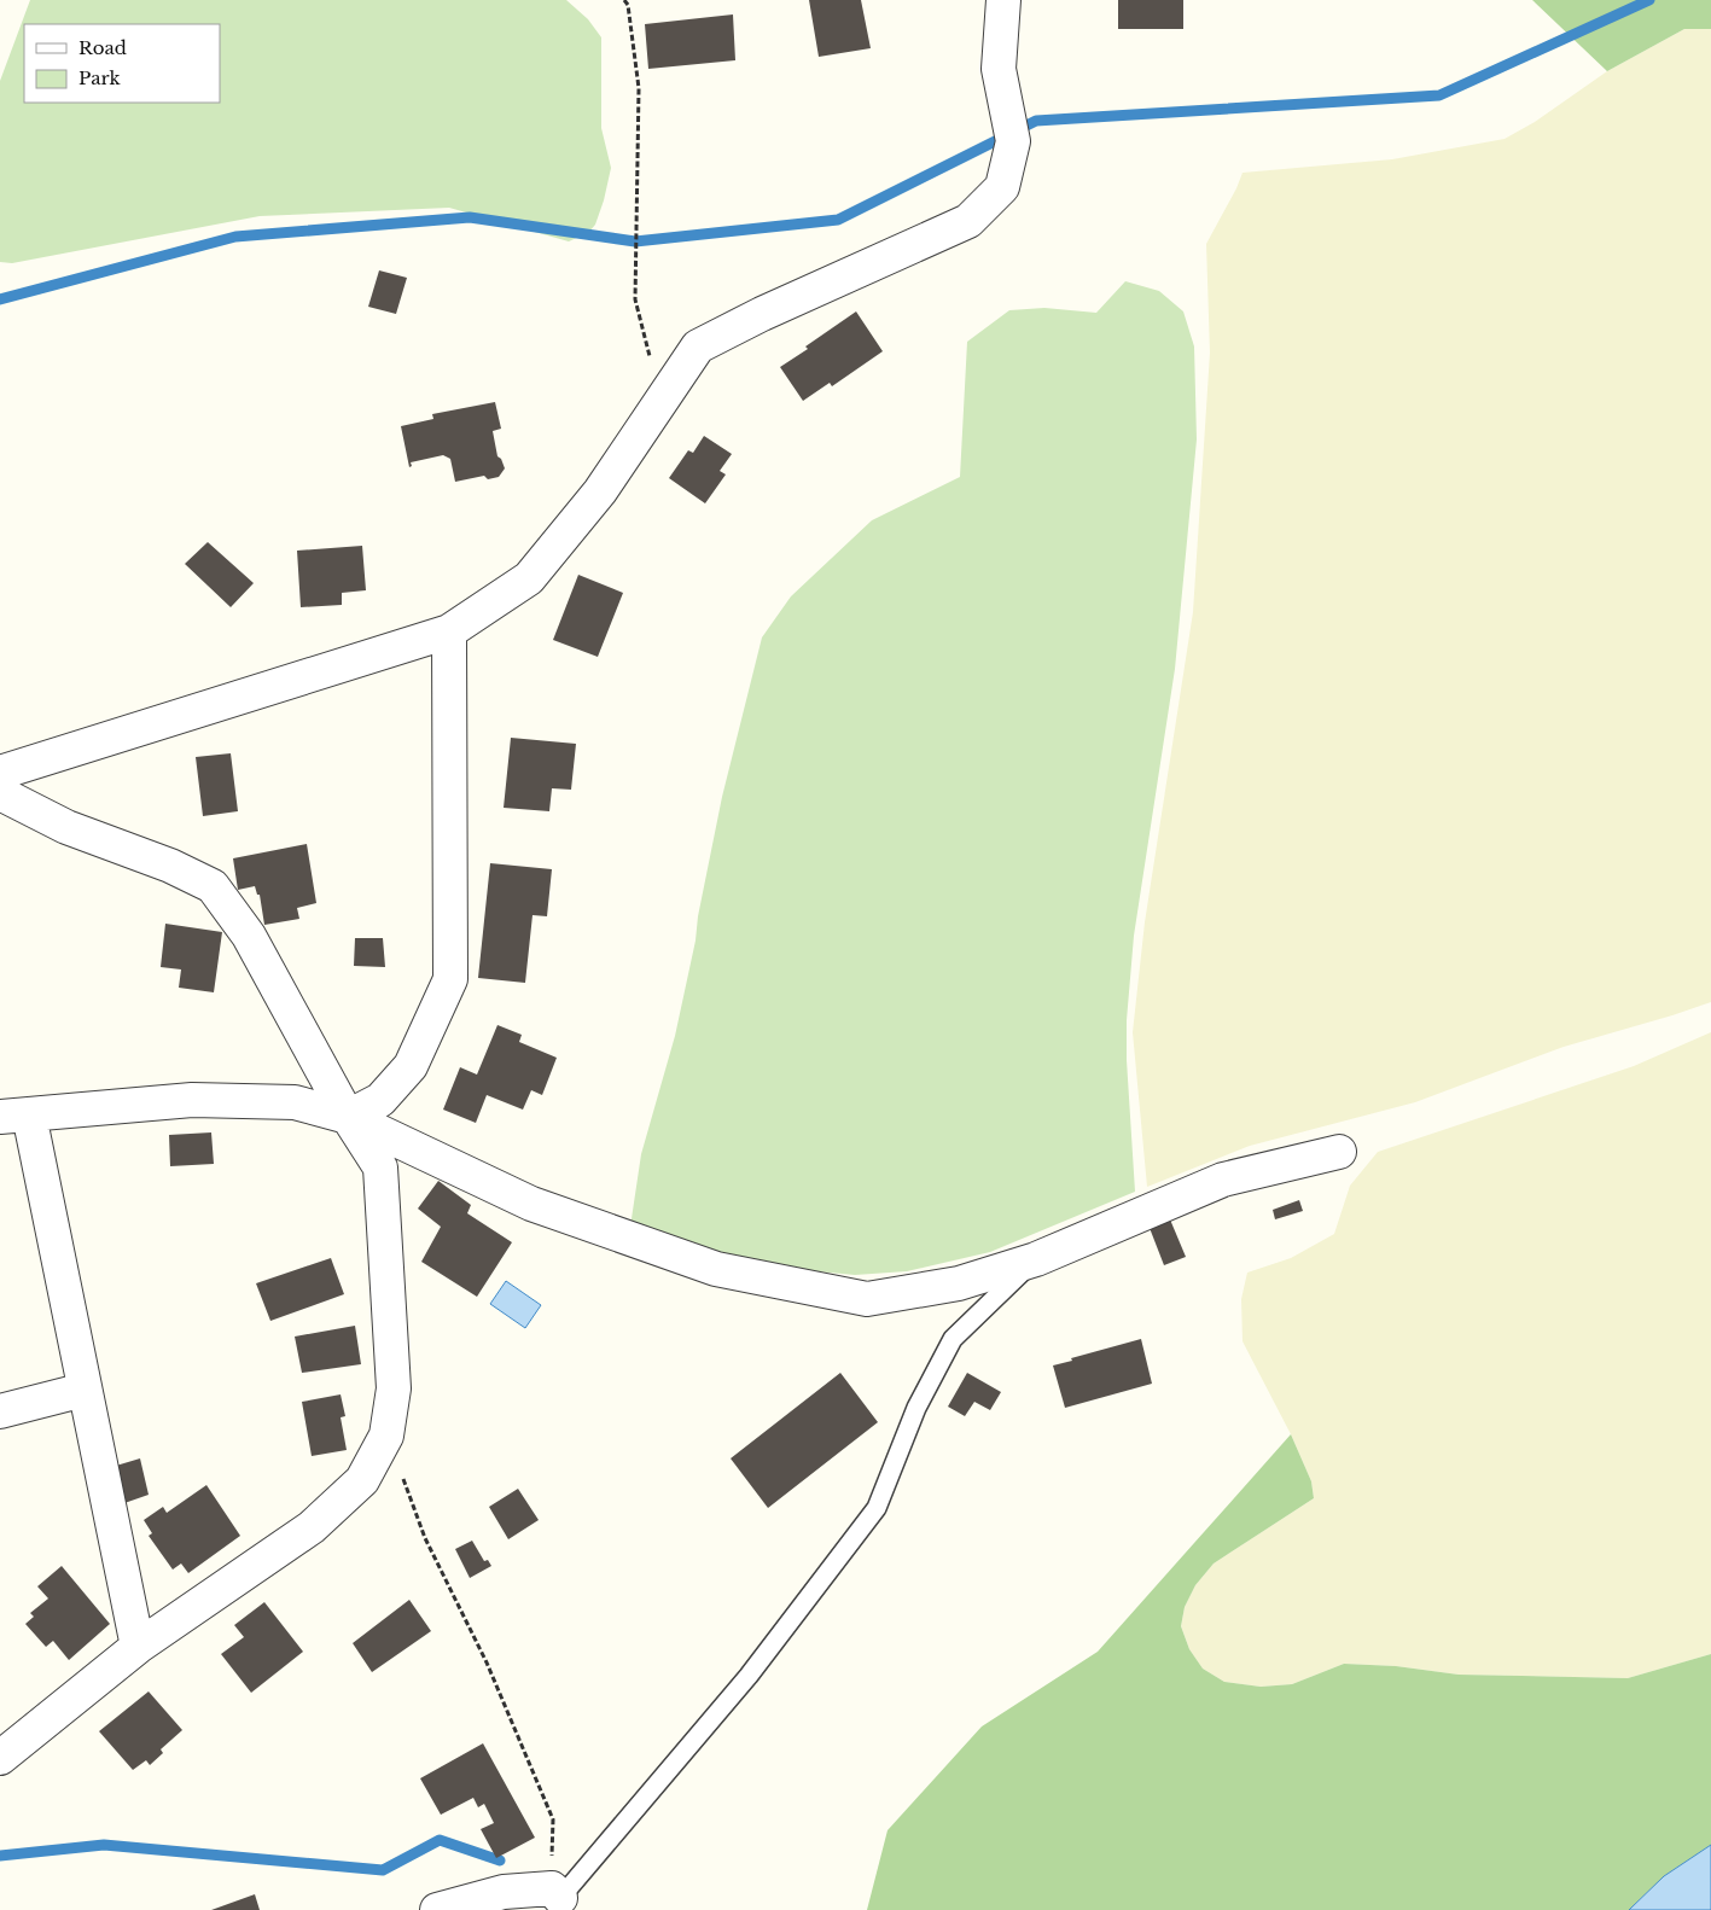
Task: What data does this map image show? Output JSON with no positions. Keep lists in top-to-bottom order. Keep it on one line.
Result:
{"legend":["Road","Park"]}
